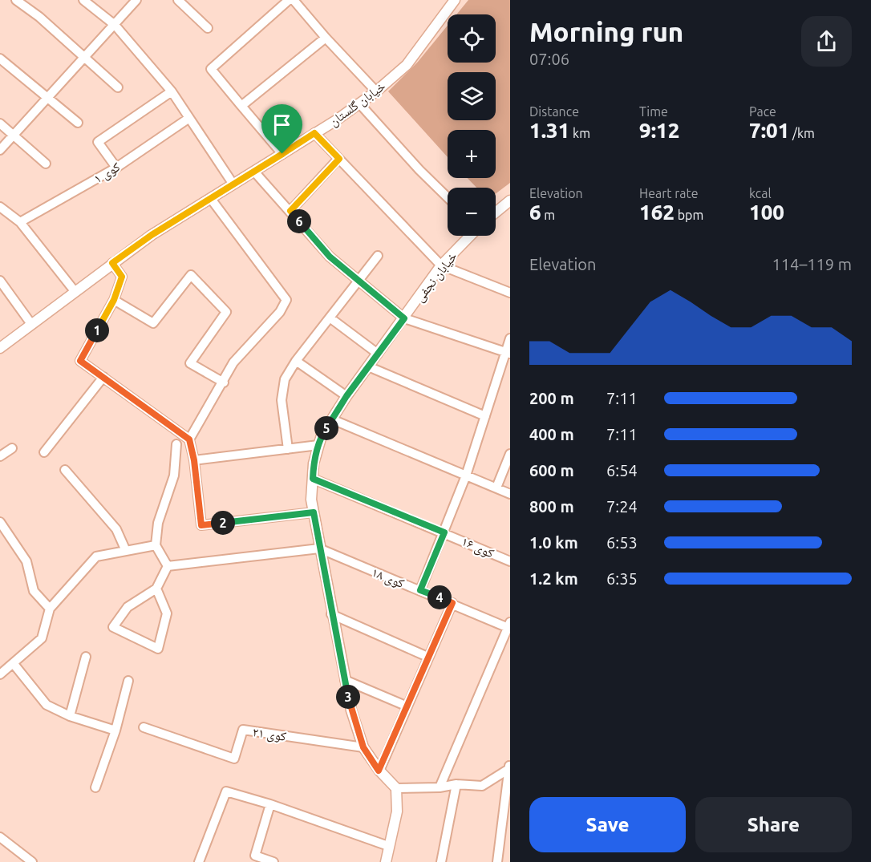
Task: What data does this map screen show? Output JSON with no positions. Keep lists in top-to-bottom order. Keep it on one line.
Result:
{"streets":{"street":["خیابان گلستان","کوی ۱","خیابان نجفی","کوی ۱۶","کوی ۱۸","کوی ۲۱"]},"crossings":[["خیابان نجفی","کوی ۱۶"],["خیابان نجفی","کوی ۱۸"],["خیابان نجفی","کوی ۲۱"]],"page":{"heading":["Morning run","07:06"],"map_buttons":["+","−"],"stats":[["Distance","1.31 km"],["Time","9:12"],["Pace","7:01 /km"],["Elevation","6 m"],["Heart rate","162 bpm"],["kcal","100"]],"pins":["6","1","5","2","4","3"],"chart":["Elevation","114–119 m"],"list":[{"name":"200 m","note":"7:11"},{"name":"400 m","note":"7:11"},{"name":"600 m","note":"6:54"},{"name":"800 m","note":"7:24"},{"name":"1.0 km","note":"6:53"},{"name":"1.2 km","note":"6:35"}],"buttons":["Save","Share"]}}
